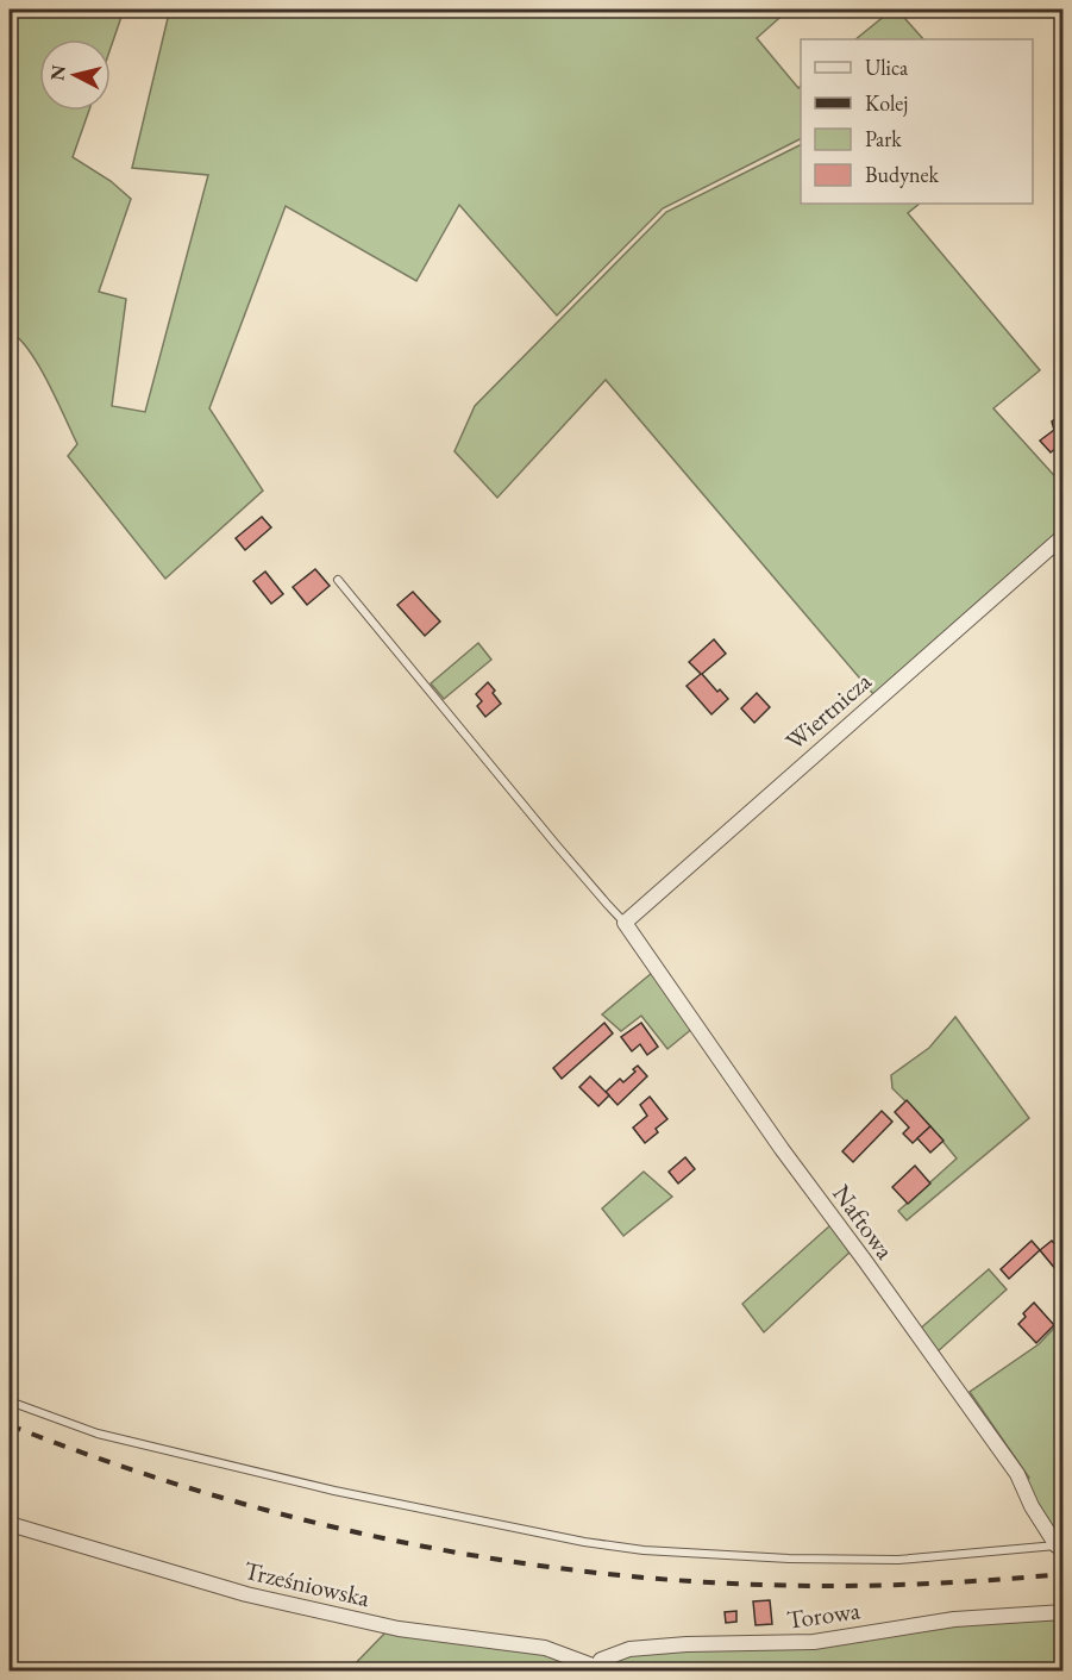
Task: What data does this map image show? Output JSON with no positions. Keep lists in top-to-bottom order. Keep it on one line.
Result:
{"streets":{"street":["Wiertnicza","Naftowa","Trześniowska","Torowa"]},"crossings":[["Wiertnicza","Naftowa"],["Trześniowska","Torowa"]],"legend":["Ulica","Kolej","Park","Budynek"],"north":"left"}
